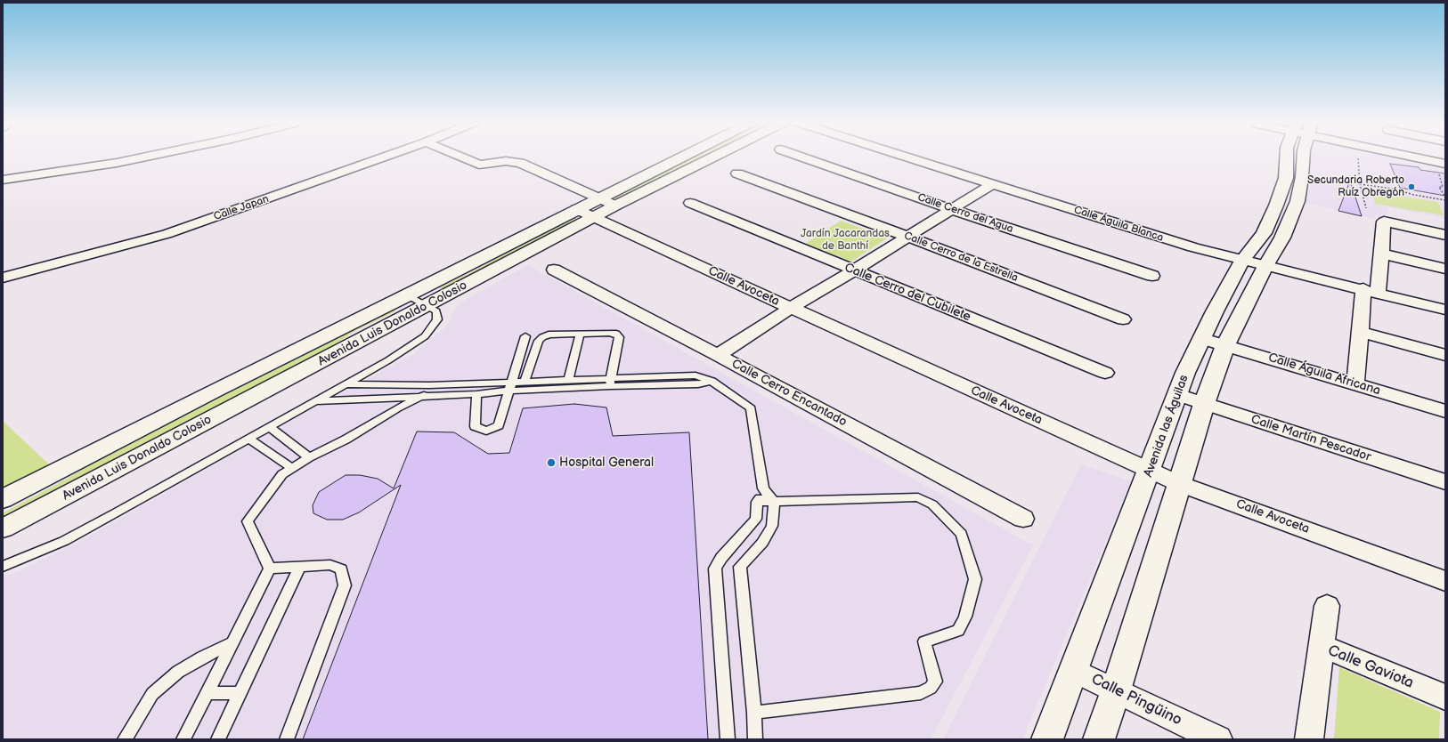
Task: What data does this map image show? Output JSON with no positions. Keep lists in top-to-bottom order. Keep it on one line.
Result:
{"streets":{"street":["Calle Japan","Calle Cerro del Agua","Calle Águila Blanca","Calle Cerro de la Estrella","Calle Avoceta","Calle Cerro del Cubilete","Avenida Luis Donaldo Colosio","Calle Águila Africana","Calle Cerro Encantado","Avenida las Águilas","Calle Martín Pescador","Calle Gaviota","Calle Pingüino"]},"crossings":[["Calle Águila Blanca","Avenida las Águilas"],["Calle Avoceta","Avenida Luis Donaldo Colosio"],["Calle Avoceta","Avenida las Águilas"],["Calle Águila Africana","Avenida las Águilas"],["Avenida las Águilas","Calle Martín Pescador"],["Avenida las Águilas","Calle Pingüino"]],"parks":["Jardín Jacarandas de Banthí"],"places":["Secundaria Roberto Ruíz Obregón","Hospital General"]}
